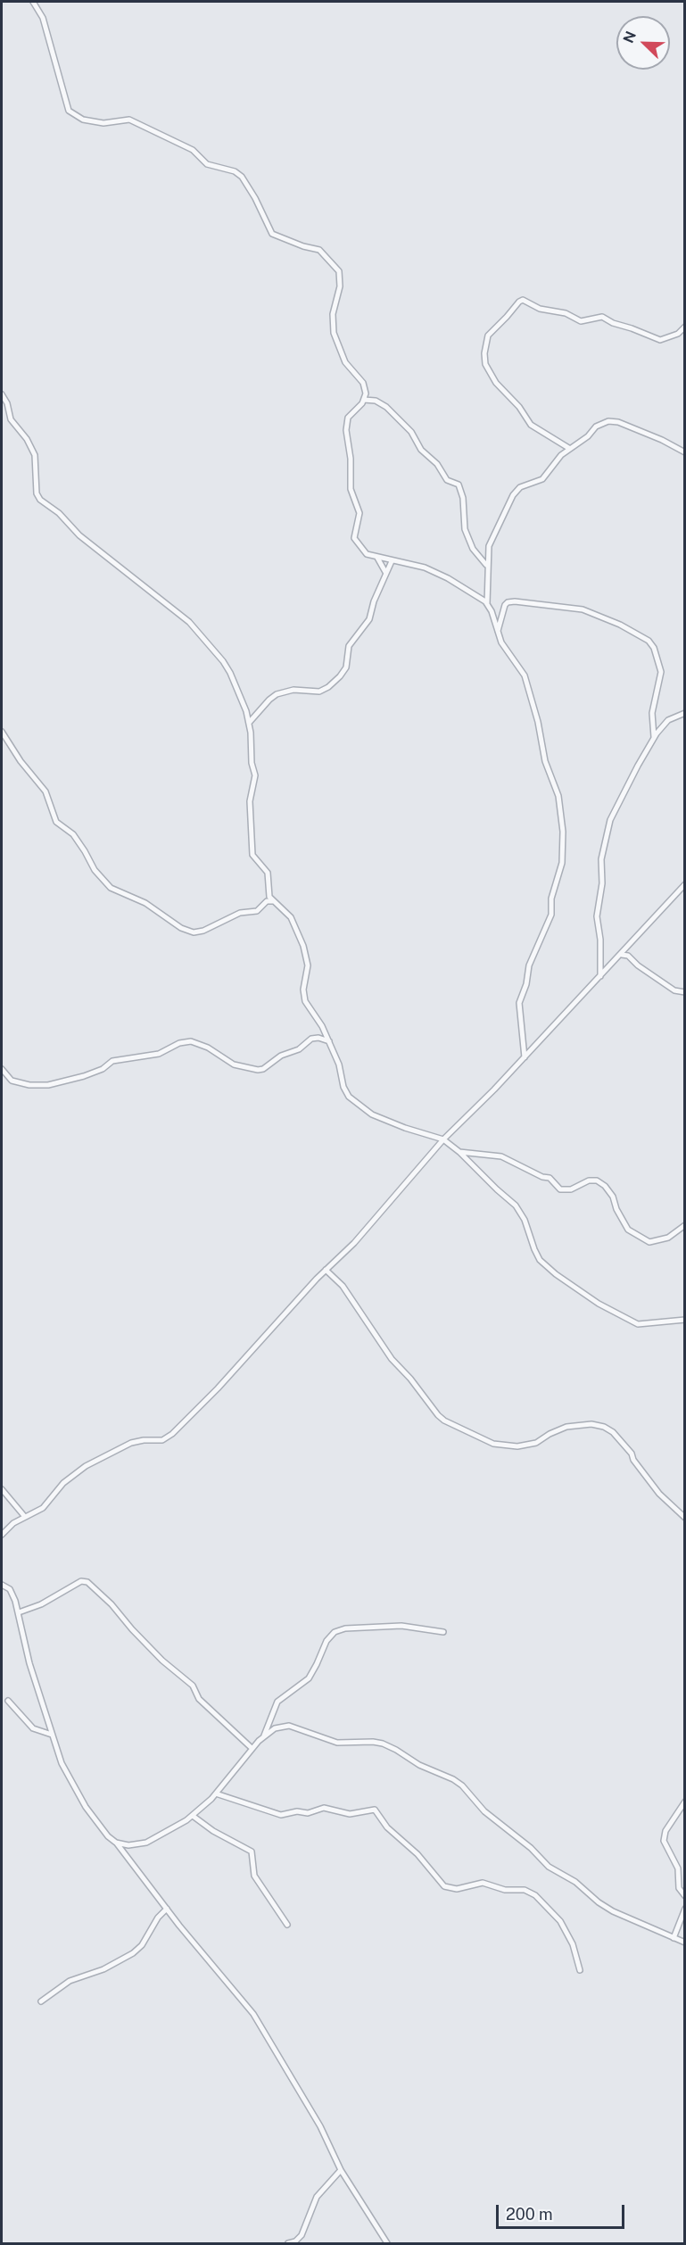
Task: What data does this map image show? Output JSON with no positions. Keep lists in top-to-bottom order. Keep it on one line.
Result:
{"scale_bar":"200 m","north":"top left"}
